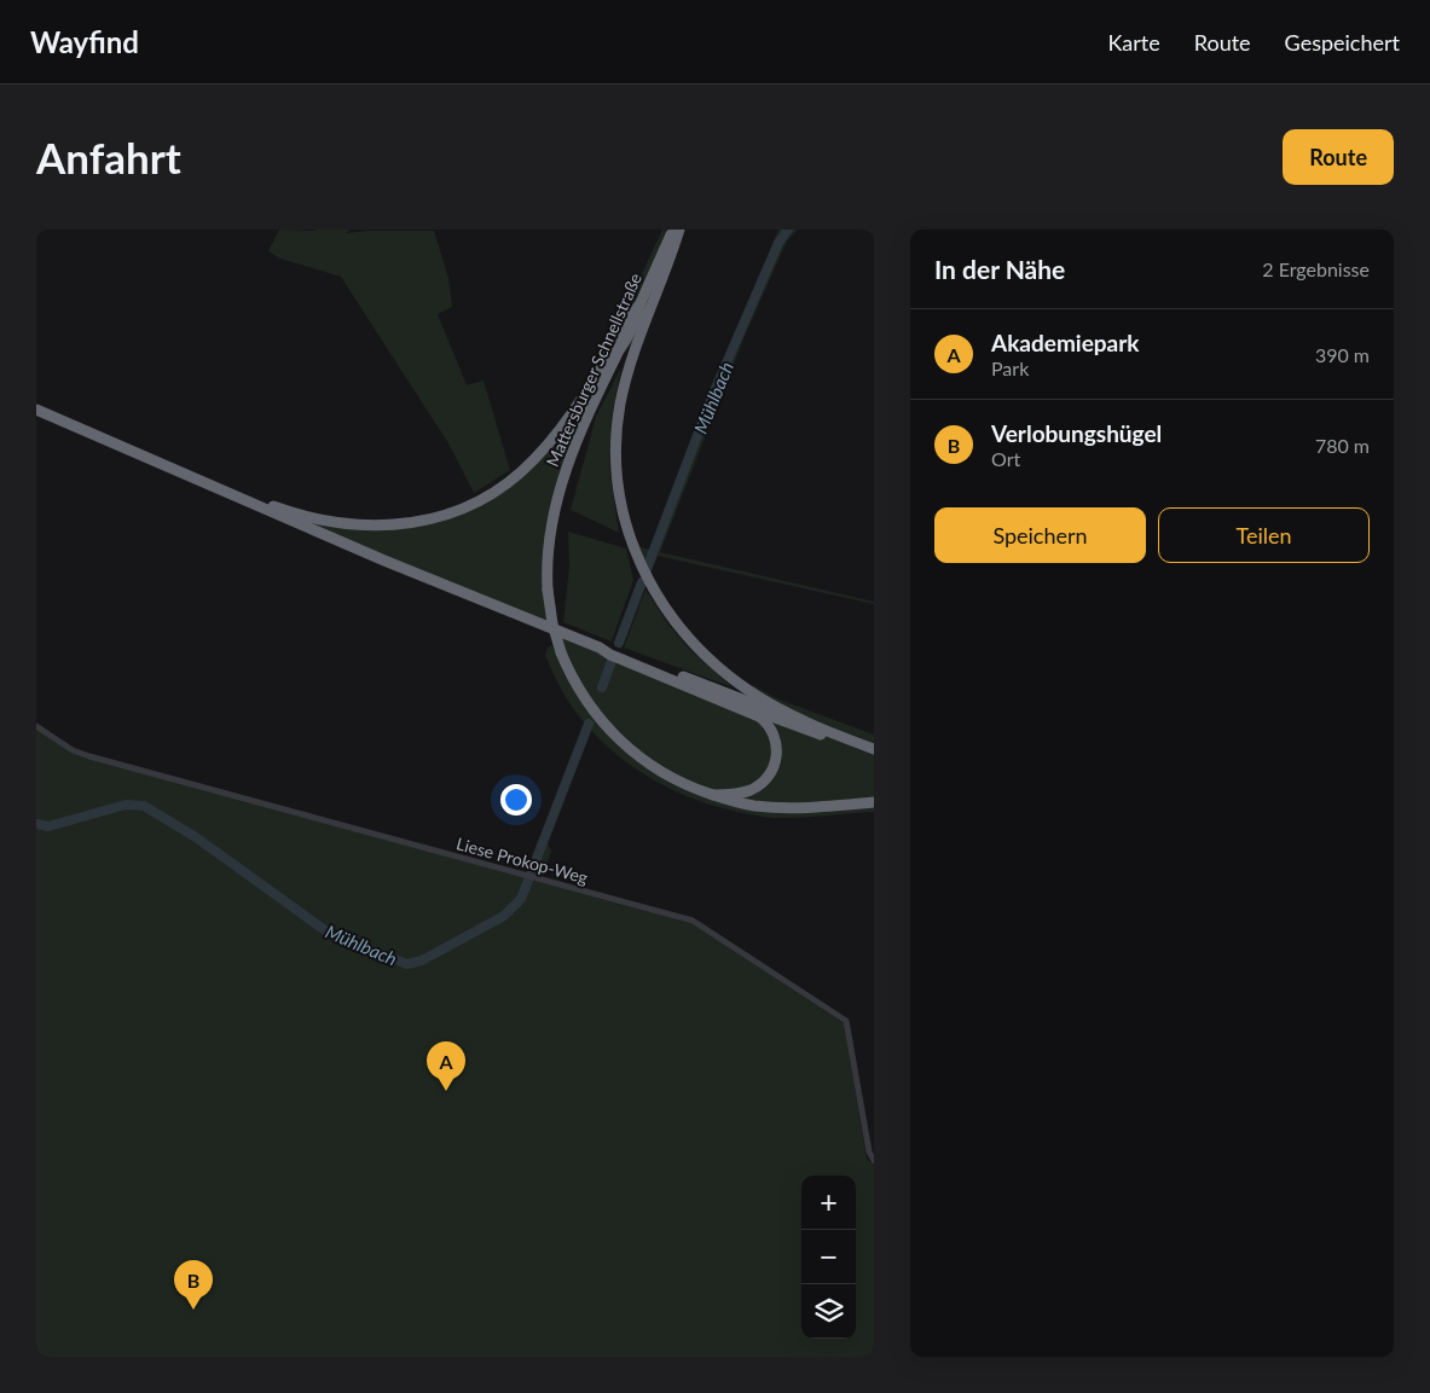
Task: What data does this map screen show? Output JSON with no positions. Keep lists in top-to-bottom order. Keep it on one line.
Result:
{"streets":{"highway":["Mattersburger Schnellstraße"],"street":["Liese Prokop-Weg"]},"water":["Mühlbach"],"page":{"header":"Wayfind","nav":["Karte","Route","Gespeichert"],"buttons":["Route",["Speichern","Teilen"]],"title":"Anfahrt","heading":["In der Nähe","2 Ergebnisse"],"list":[{"mark":"A","name":"Akademiepark","note":"Park","value":"390 m"},{"mark":"B","name":"Verlobungshügel","note":"Ort","value":"780 m"}],"pins":["A","B"],"map_buttons":["+","−"]}}
